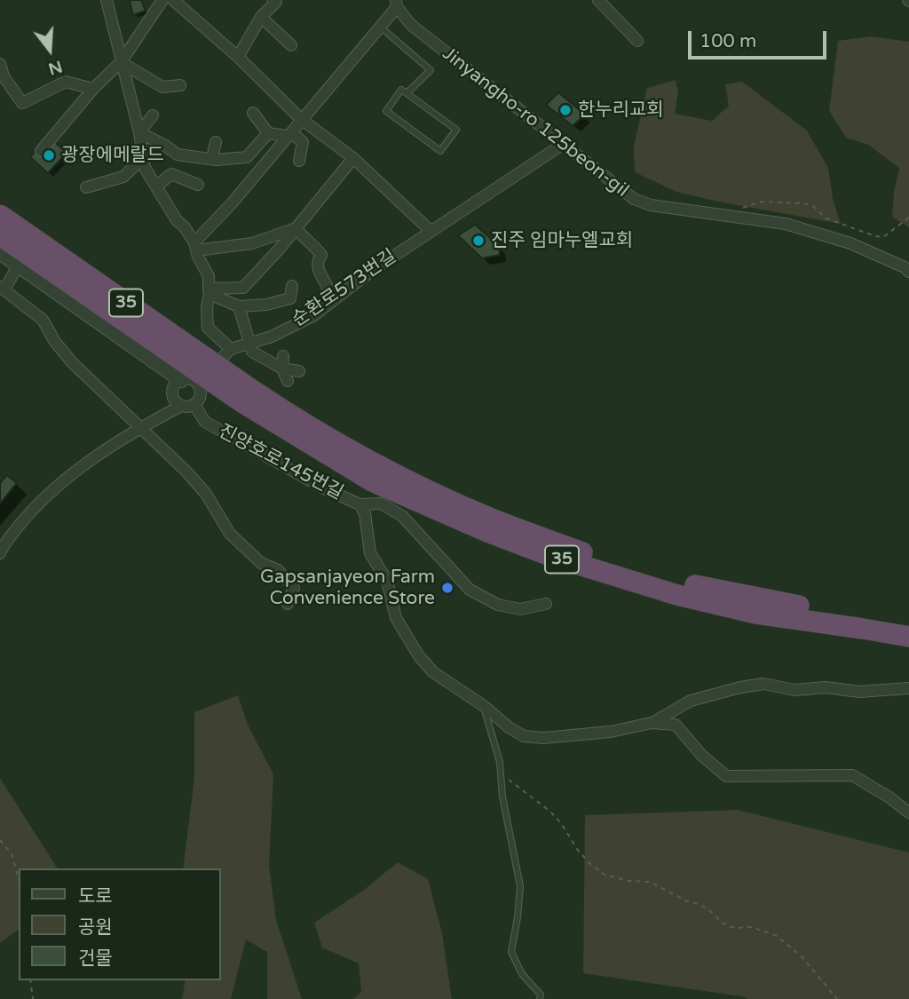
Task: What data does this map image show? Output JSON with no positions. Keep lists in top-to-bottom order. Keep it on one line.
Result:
{"streets":{"highway":["35"],"street":["Jinyangho-ro 125beon-gil","순환로573번길","진양호로145번길"]},"crossings":[["Jinyangho-ro 125beon-gil","순환로573번길"],["순환로573번길","진양호로145번길"]],"places":["한누리교회","광장에메랄드","진주 임마누엘교회","Gapsanjayeon Farm Convenience Store"],"legend":["도로","공원","건물"],"scale_bar":"100 m","north":"bottom"}
